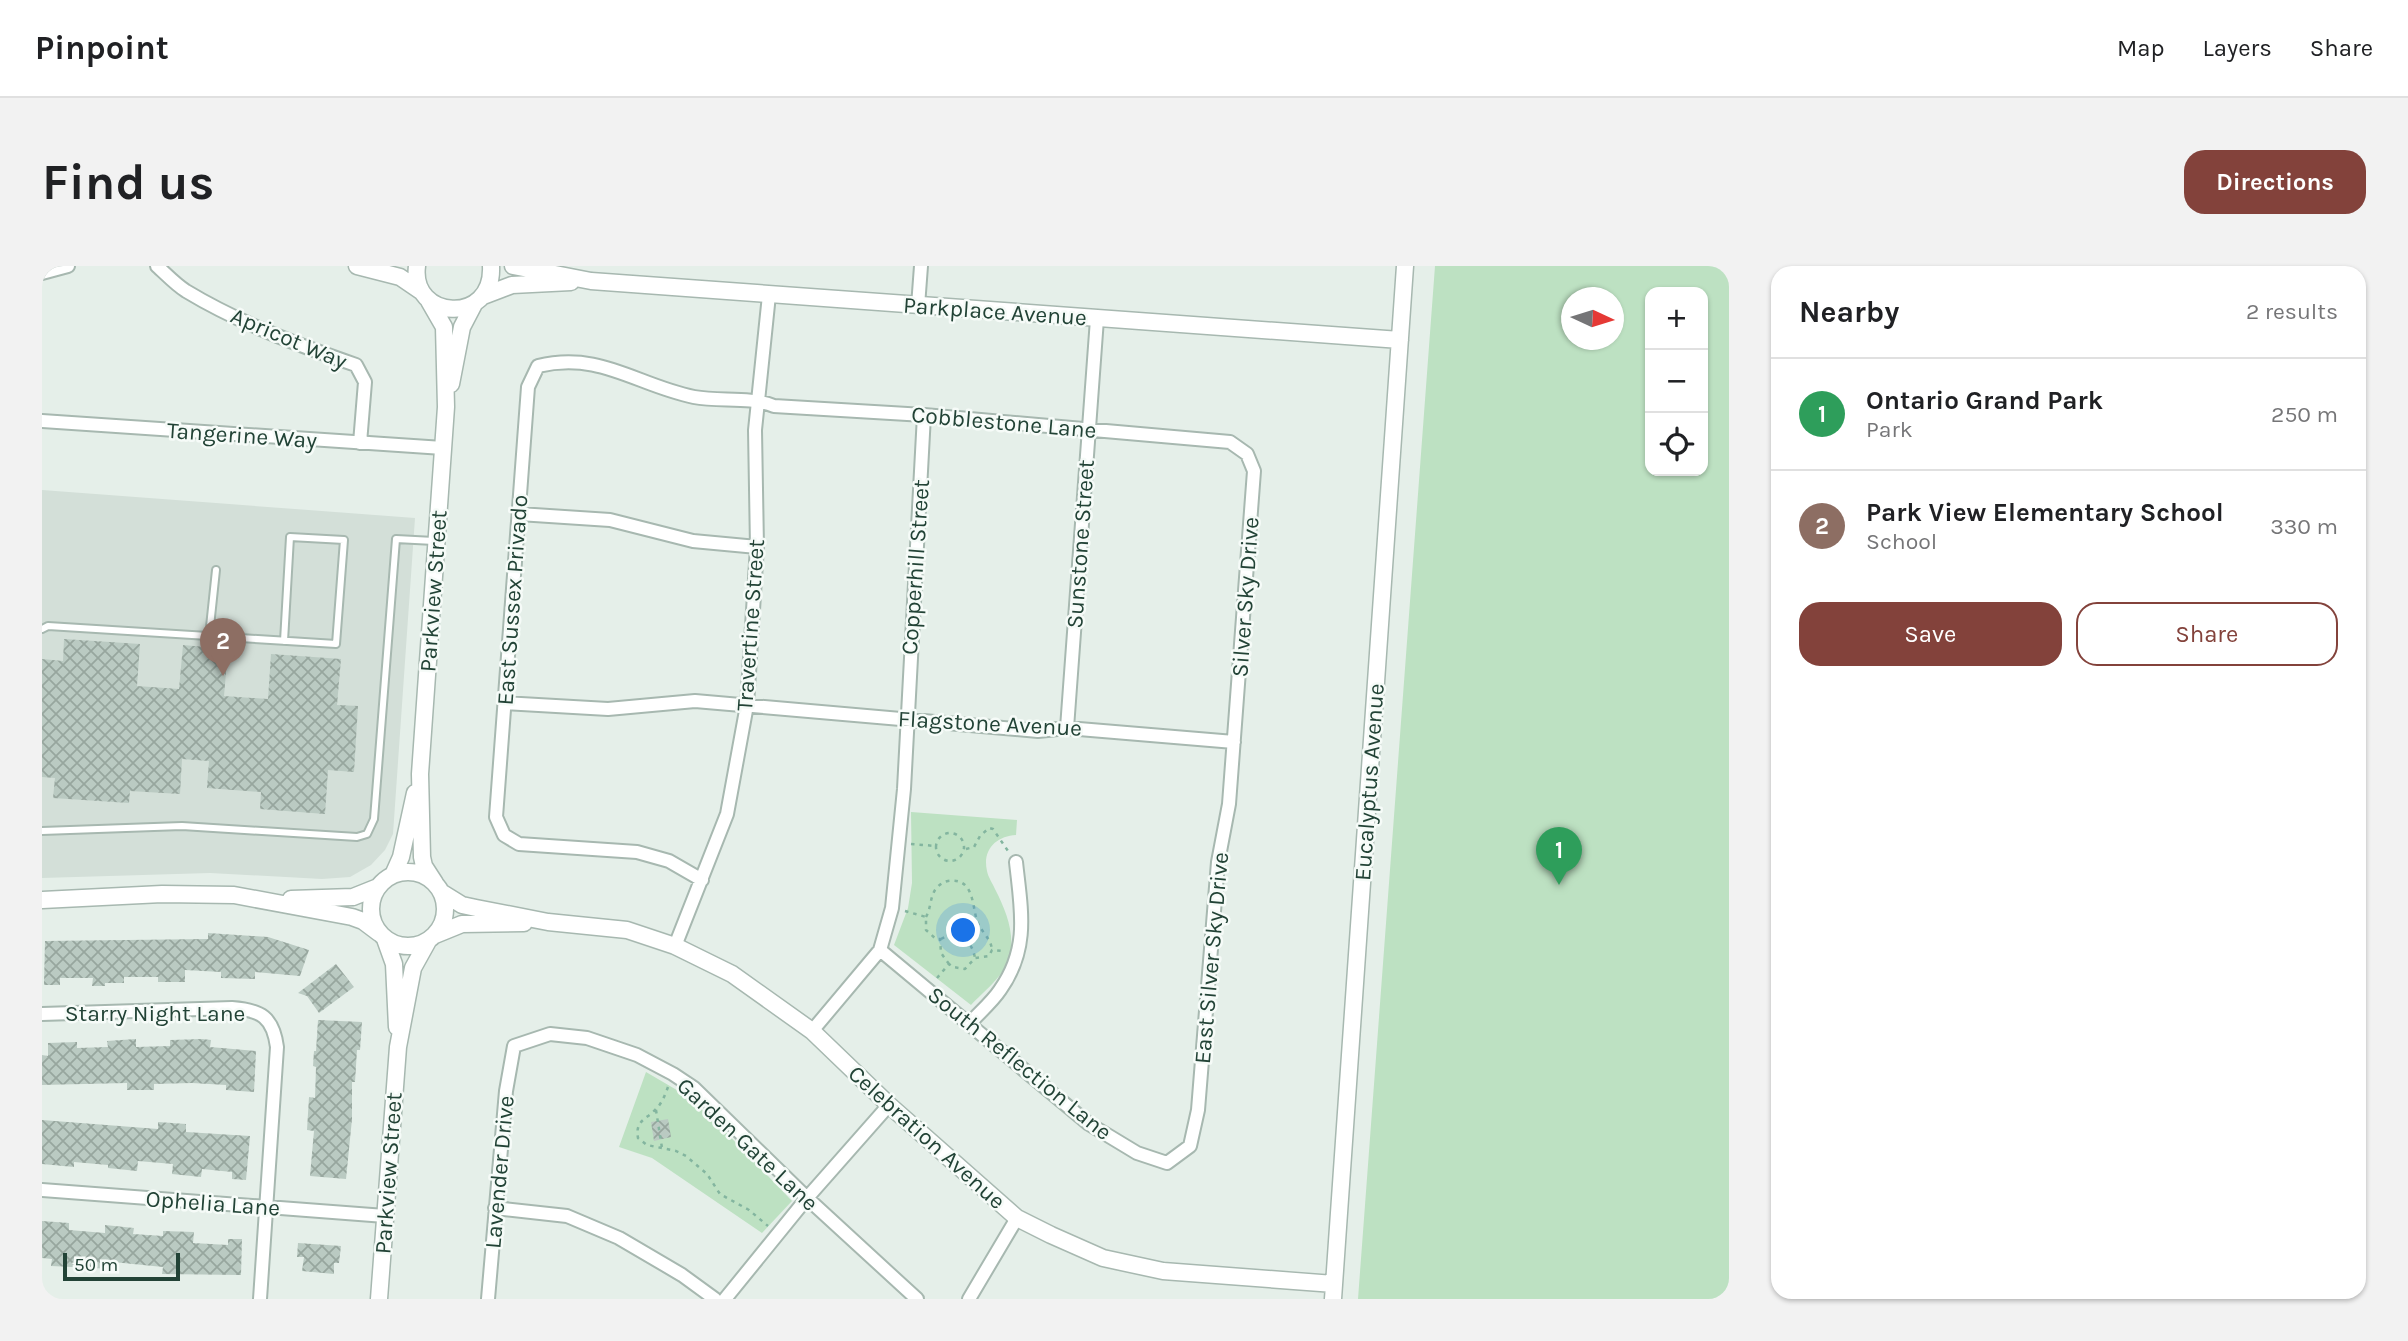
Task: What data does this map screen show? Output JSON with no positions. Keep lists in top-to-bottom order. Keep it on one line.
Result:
{"streets":{"street":["Parkplace Avenue","Apricot Way","Cobblestone Lane","Tangerine Way","Sunstone Street","Copperhill Street","Parkview Street","Silver Sky Drive","East Sussex Privado","Travertine Street","Flagstone Avenue","Eucalyptus Avenue","East Silver Sky Drive","Starry Night Lane","South Reflection Lane","Celebration Avenue","Garden Gate Lane","Lavender Drive","Ophelia Lane"]},"crossings":[["Parkplace Avenue","Sunstone Street"],["Parkplace Avenue","Travertine Street"],["Parkplace Avenue","Eucalyptus Avenue"],["Apricot Way","Tangerine Way"],["Cobblestone Lane","Sunstone Street"],["Cobblestone Lane","Copperhill Street"],["Cobblestone Lane","Silver Sky Drive"],["Cobblestone Lane","East Sussex Privado"],["Cobblestone Lane","Travertine Street"],["Tangerine Way","Parkview Street"],["Sunstone Street","Flagstone Avenue"],["Copperhill Street","Flagstone Avenue"],["Copperhill Street","South Reflection Lane"],["Parkview Street","Celebration Avenue"],["Parkview Street","Ophelia Lane"],["Silver Sky Drive","Flagstone Avenue"],["Silver Sky Drive","East Silver Sky Drive"],["East Sussex Privado","Travertine Street"],["East Sussex Privado","Flagstone Avenue"],["Travertine Street","Flagstone Avenue"],["Travertine Street","Celebration Avenue"],["Flagstone Avenue","East Silver Sky Drive"],["Eucalyptus Avenue","Celebration Avenue"],["East Silver Sky Drive","South Reflection Lane"],["Starry Night Lane","Ophelia Lane"],["Garden Gate Lane","Lavender Drive"]],"scale_bar":"50 m","north":"right","page":{"header":"Pinpoint","nav":["Map","Layers","Share"],"buttons":["Directions",["Save","Share"]],"title":"Find us","heading":["Nearby","2 results"],"map_buttons":["+","−"],"list":[{"mark":"1","name":"Ontario Grand Park","note":"Park","value":"250 m"},{"mark":"2","name":"Park View Elementary School","note":"School","value":"330 m"}],"pins":["2","1"],"scale":"50 m"}}
